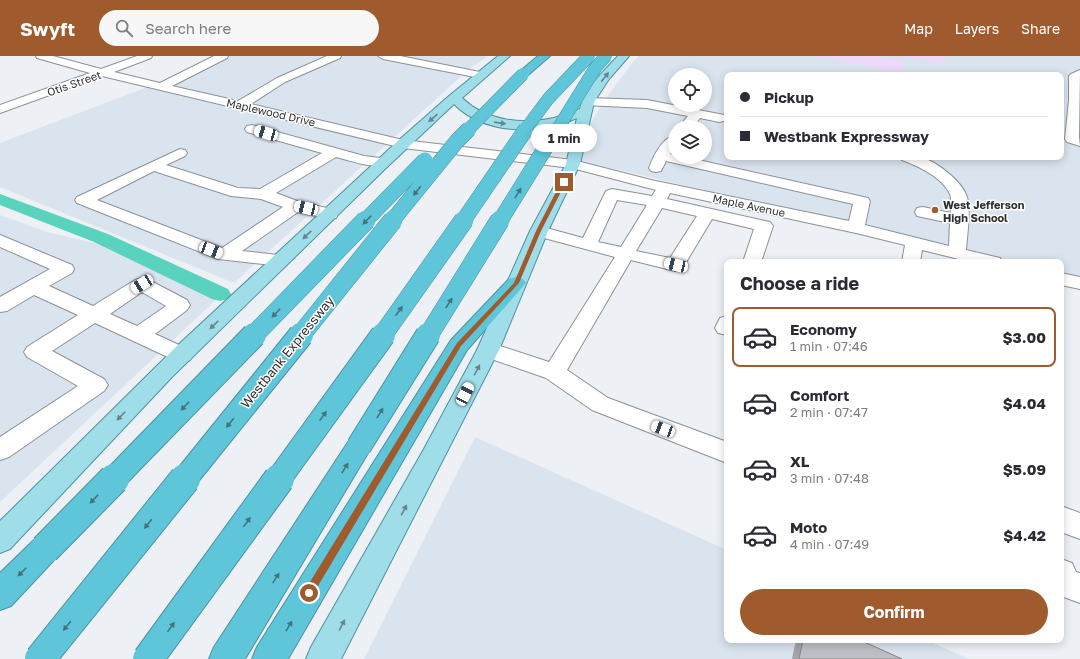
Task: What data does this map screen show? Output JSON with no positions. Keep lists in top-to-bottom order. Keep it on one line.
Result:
{"streets":{"highway":["Westbank Expressway"],"street":["Otis Street","Maplewood Drive","Maple Avenue"]},"crossings":[["Otis Street","Maplewood Drive"],["Maplewood Drive","Maple Avenue"]],"places":["West Jefferson High School"],"page":{"header":"Swyft","search":"Search here","nav":["Map","Layers","Share"],"banner":["Pickup","Westbank Expressway"],"bubble":"1 min","heading":"Choose a ride","list":[{"name":"Economy","note":"1 min · 07:46","value":"$3.00"},{"name":"Comfort","note":"2 min · 07:47","value":"$4.04"},{"name":"XL","note":"3 min · 07:48","value":"$5.09"},{"name":"Moto","note":"4 min · 07:49","value":"$4.42"}],"buttons":"Confirm"}}
